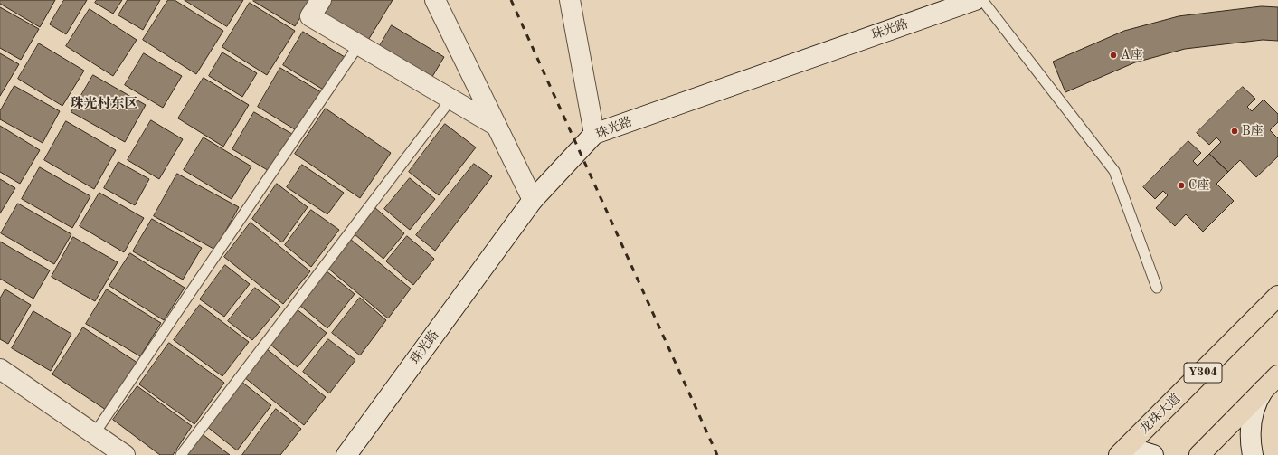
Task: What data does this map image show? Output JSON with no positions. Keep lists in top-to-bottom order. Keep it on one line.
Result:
{"streets":{"main road":["珠光路","Y304","龙珠大道"]},"crossings":[["Y304","龙珠大道"]],"districts":["珠光村东区"],"places":["A座","B座","C座"]}
